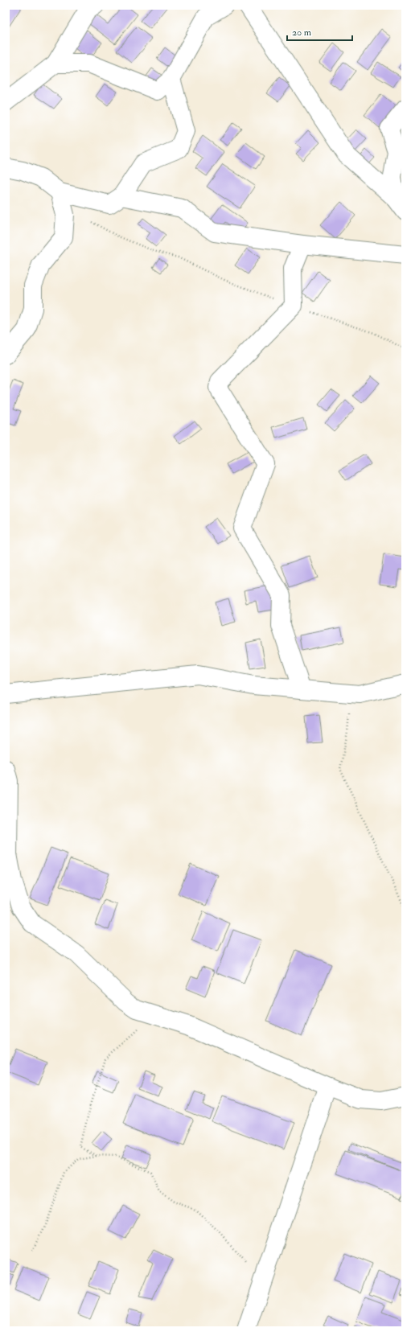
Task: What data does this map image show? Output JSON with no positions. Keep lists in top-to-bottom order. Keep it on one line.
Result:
{"scale_bar":"20 m"}
